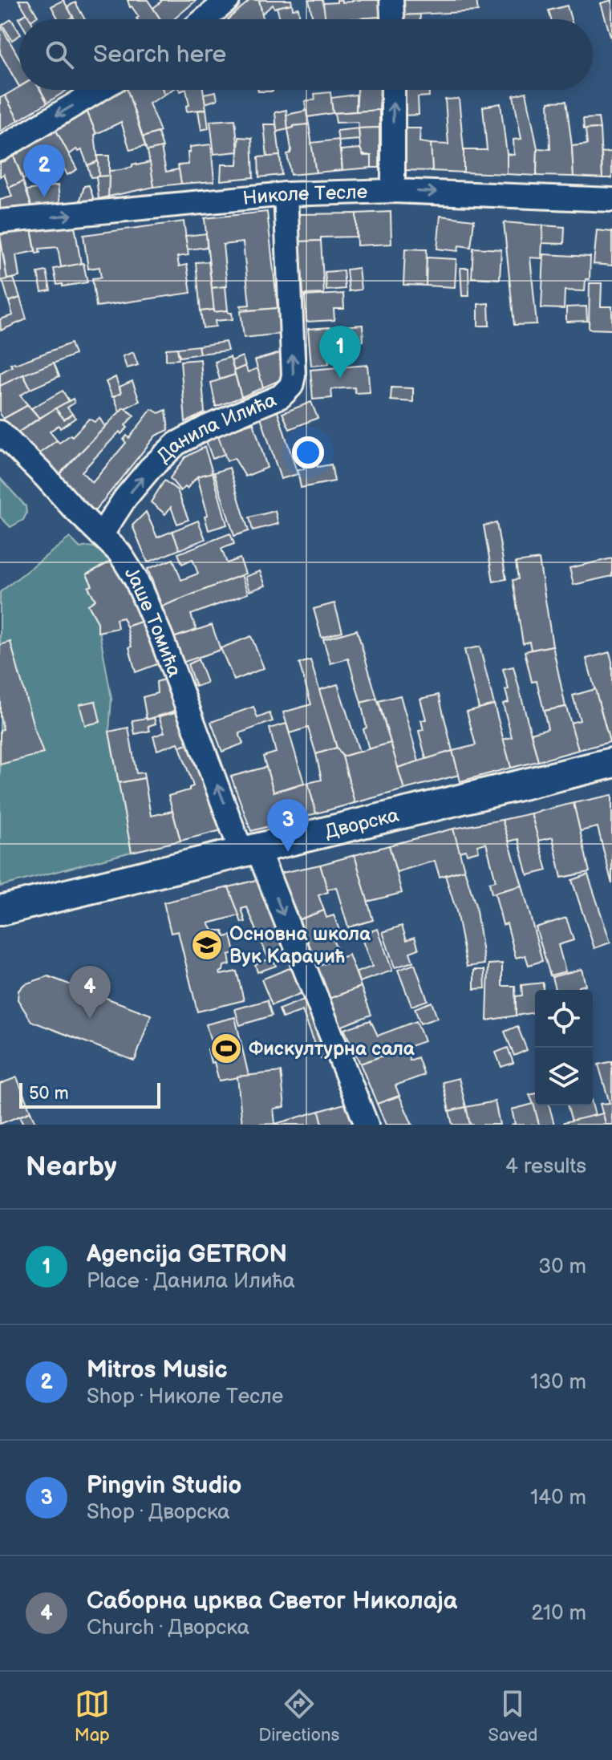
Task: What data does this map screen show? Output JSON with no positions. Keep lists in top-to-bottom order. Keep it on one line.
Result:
{"streets":{"main road":["Дворска"],"street":["Николе Тесле","Данила Илића","Јаше Томића"]},"crossings":[["Николе Тесле","Данила Илића"],["Данила Илића","Јаше Томића"],["Јаше Томића","Дворска"]],"one_way":["Николе Тесле","Данила Илића"],"places":{"school or university":["Основна школа Вук Караџић"],"sports":["Фискултурна сала"]},"scale_bar":"50 m","page":{"search":"Search here","pins":["2","1","3","4"],"scale":"50 m","heading":["Nearby","4 results"],"list":[{"mark":"1","name":"Agencija GETRON","note":"Place · Данила Илића","value":"30 m"},{"mark":"2","name":"Mitros Music","note":"Shop · Николе Тесле","value":"130 m"},{"mark":"3","name":"Pingvin Studio","note":"Shop · Дворска","value":"140 m"},{"mark":"4","name":"Саборна црква Светог Николаја","note":"Church · Дворска","value":"210 m"}],"nav":["Map","Directions","Saved"]}}
